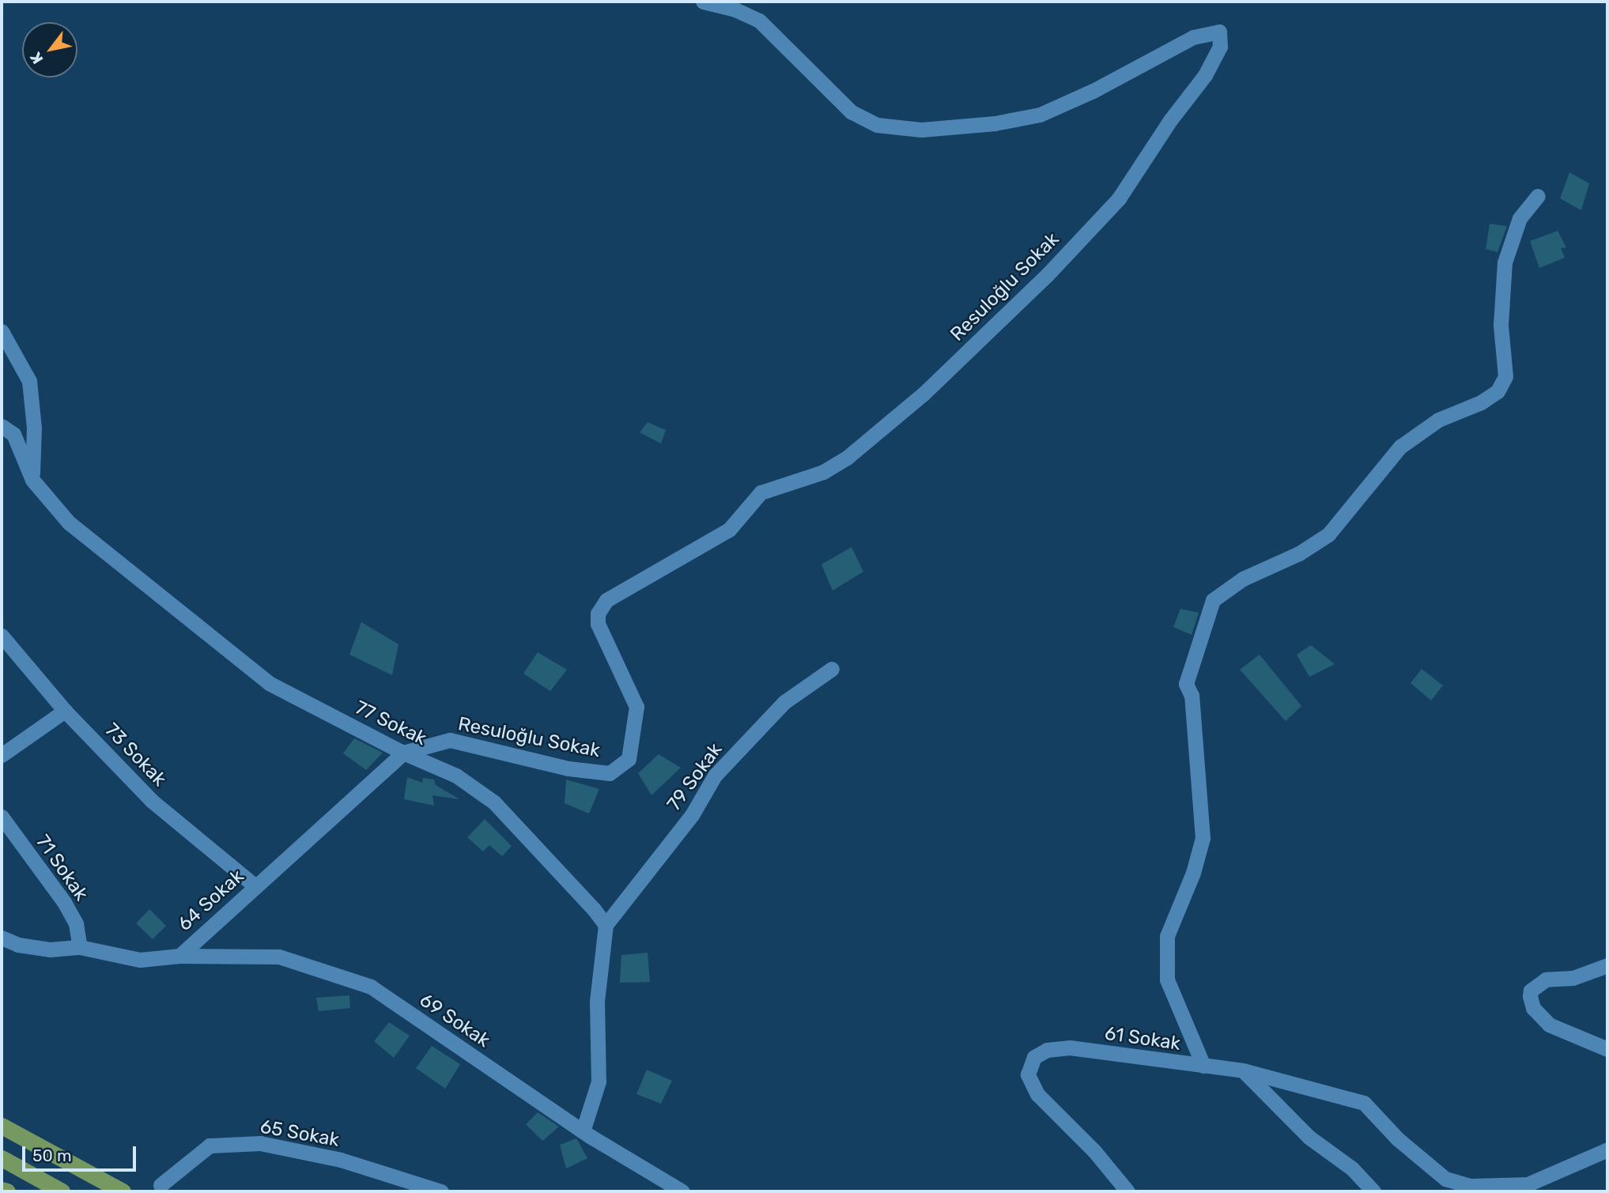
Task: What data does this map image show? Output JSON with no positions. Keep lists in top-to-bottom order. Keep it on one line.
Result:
{"streets":{"street":["Resuloğlu Sokak","77 Sokak","73 Sokak","79 Sokak","71 Sokak","64 Sokak","69 Sokak","61 Sokak","65 Sokak"]},"crossings":[["Resuloğlu Sokak","77 Sokak"],["Resuloğlu Sokak","64 Sokak"],["77 Sokak","79 Sokak"],["77 Sokak","64 Sokak"],["73 Sokak","64 Sokak"],["71 Sokak","64 Sokak"],["64 Sokak","69 Sokak"]],"scale_bar":"50 m","north":"bottom left"}
